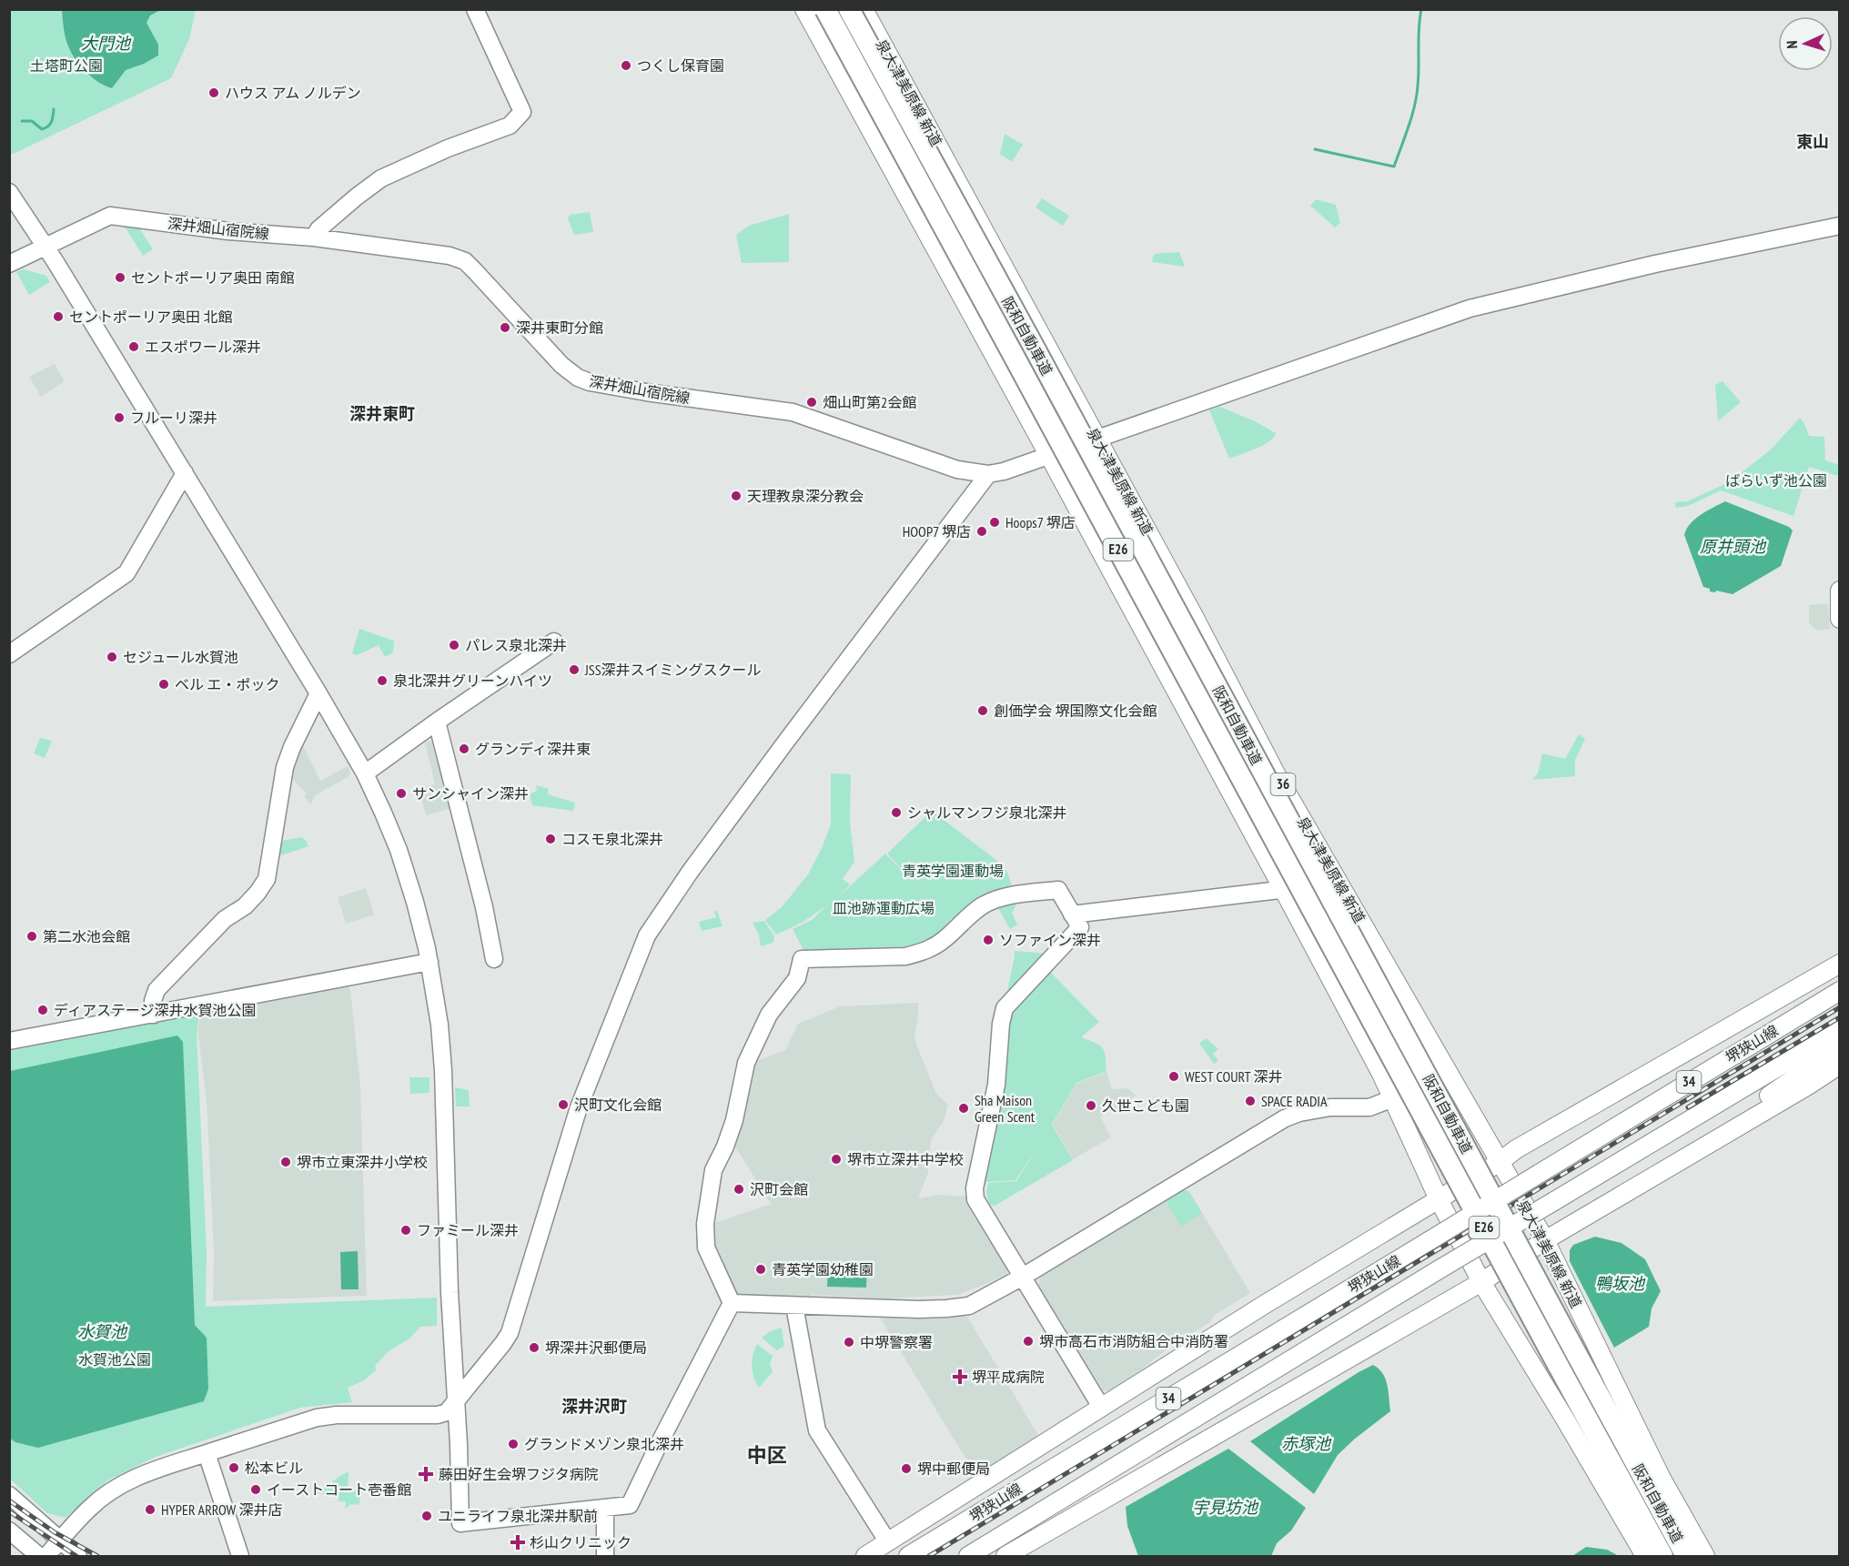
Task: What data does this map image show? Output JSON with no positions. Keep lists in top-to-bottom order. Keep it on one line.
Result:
{"streets":{"highway":["阪和自動車道","E26"],"main road":["泉大津美原線 新道","36","堺狭山線","34"],"street":["深井畑山宿院線"]},"crossings":[["泉大津美原線 新道","深井畑山宿院線"]],"districts":["東山","深井東町","深井沢町","中区"],"water":["大門池","原井頭池","鴨坂池","水賀池","赤塚池","宇見坊池"],"parks":["土塔町公園","ばらいず池公園","青英学園運動場","皿池跡運動広場","水賀池公園"],"places":{"other":["つくし保育園","ハウス アム ノルデン","セントポーリア奥田 南館","セントポーリア奥田 北館","深井東町分館","エスポワール深井","畑山町第2会館","フルーリ深井","天理教泉深分教会","Hoops7 堺店","HOOP7 堺店","パレス泉北深井","セジュール水賀池","JSS深井スイミングスクール","泉北深井グリーンハイツ","ベル エ・ポック","創価学会 堺国際文化会館","グランディ深井東","サンシャイン深井","シャルマンフジ泉北深井","コスモ泉北深井","第二水池会館","ソファイン深井","ディアステージ深井水賀池公園","WEST COURT 深井","SPACE RADIA","沢町文化会館","久世こども園","Sha Maison Green Scent","堺市立深井中学校","堺市立東深井小学校","沢町会館","ファミール深井","青英学園幼稚園","堺市高石市消防組合中消防署","中堺警察署","堺深井沢郵便局","グランドメゾン泉北深井","松本ビル","堺中郵便局","イーストコート壱番館","HYPER ARROW 深井店","ユニライフ泉北深井駅前"],"health":["堺平成病院","藤田好生会堺フジタ病院","杉山クリニック"]},"north":"left"}
